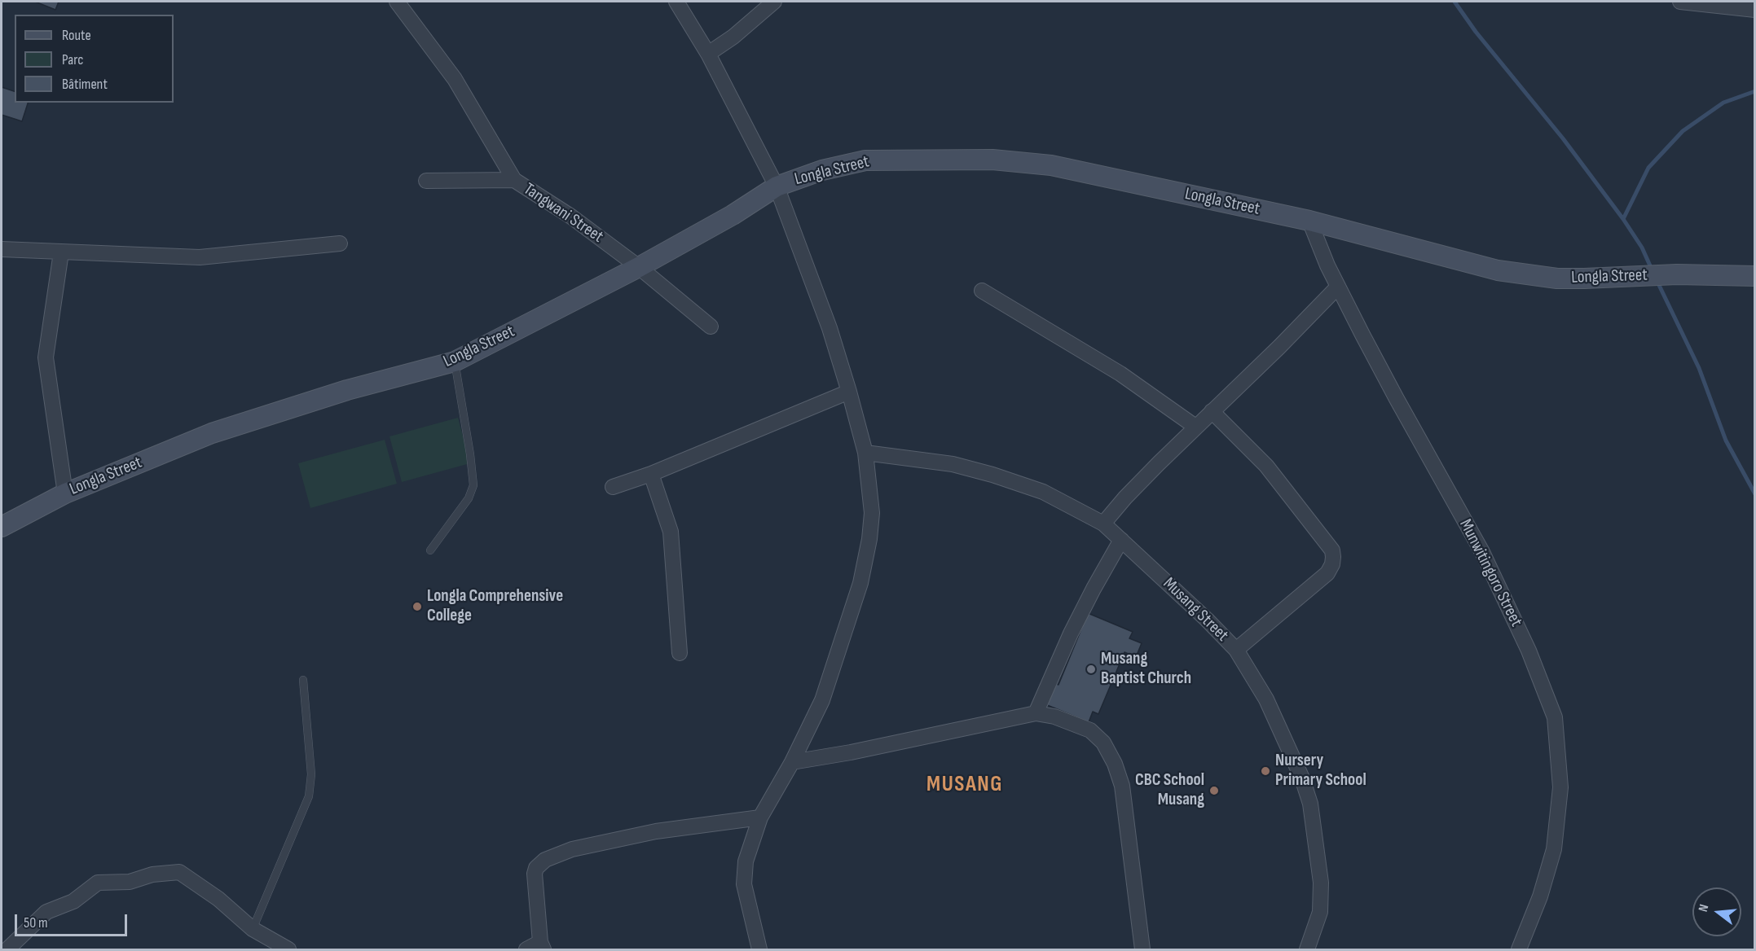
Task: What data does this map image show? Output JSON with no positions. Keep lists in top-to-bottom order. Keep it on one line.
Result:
{"streets":{"main road":["Longla Street"],"street":["Tangwani Street","Munwitingoro Street","Musang Street"]},"crossings":[["Longla Street","Tangwani Street"],["Longla Street","Munwitingoro Street"]],"districts":["MUSANG"],"places":["Longla Comprehensive College","Musang Baptist Church","Nursery Primary School","CBC School Musang"],"legend":["Route","Parc","Bâtiment"],"scale_bar":"50 m","north":"left"}
